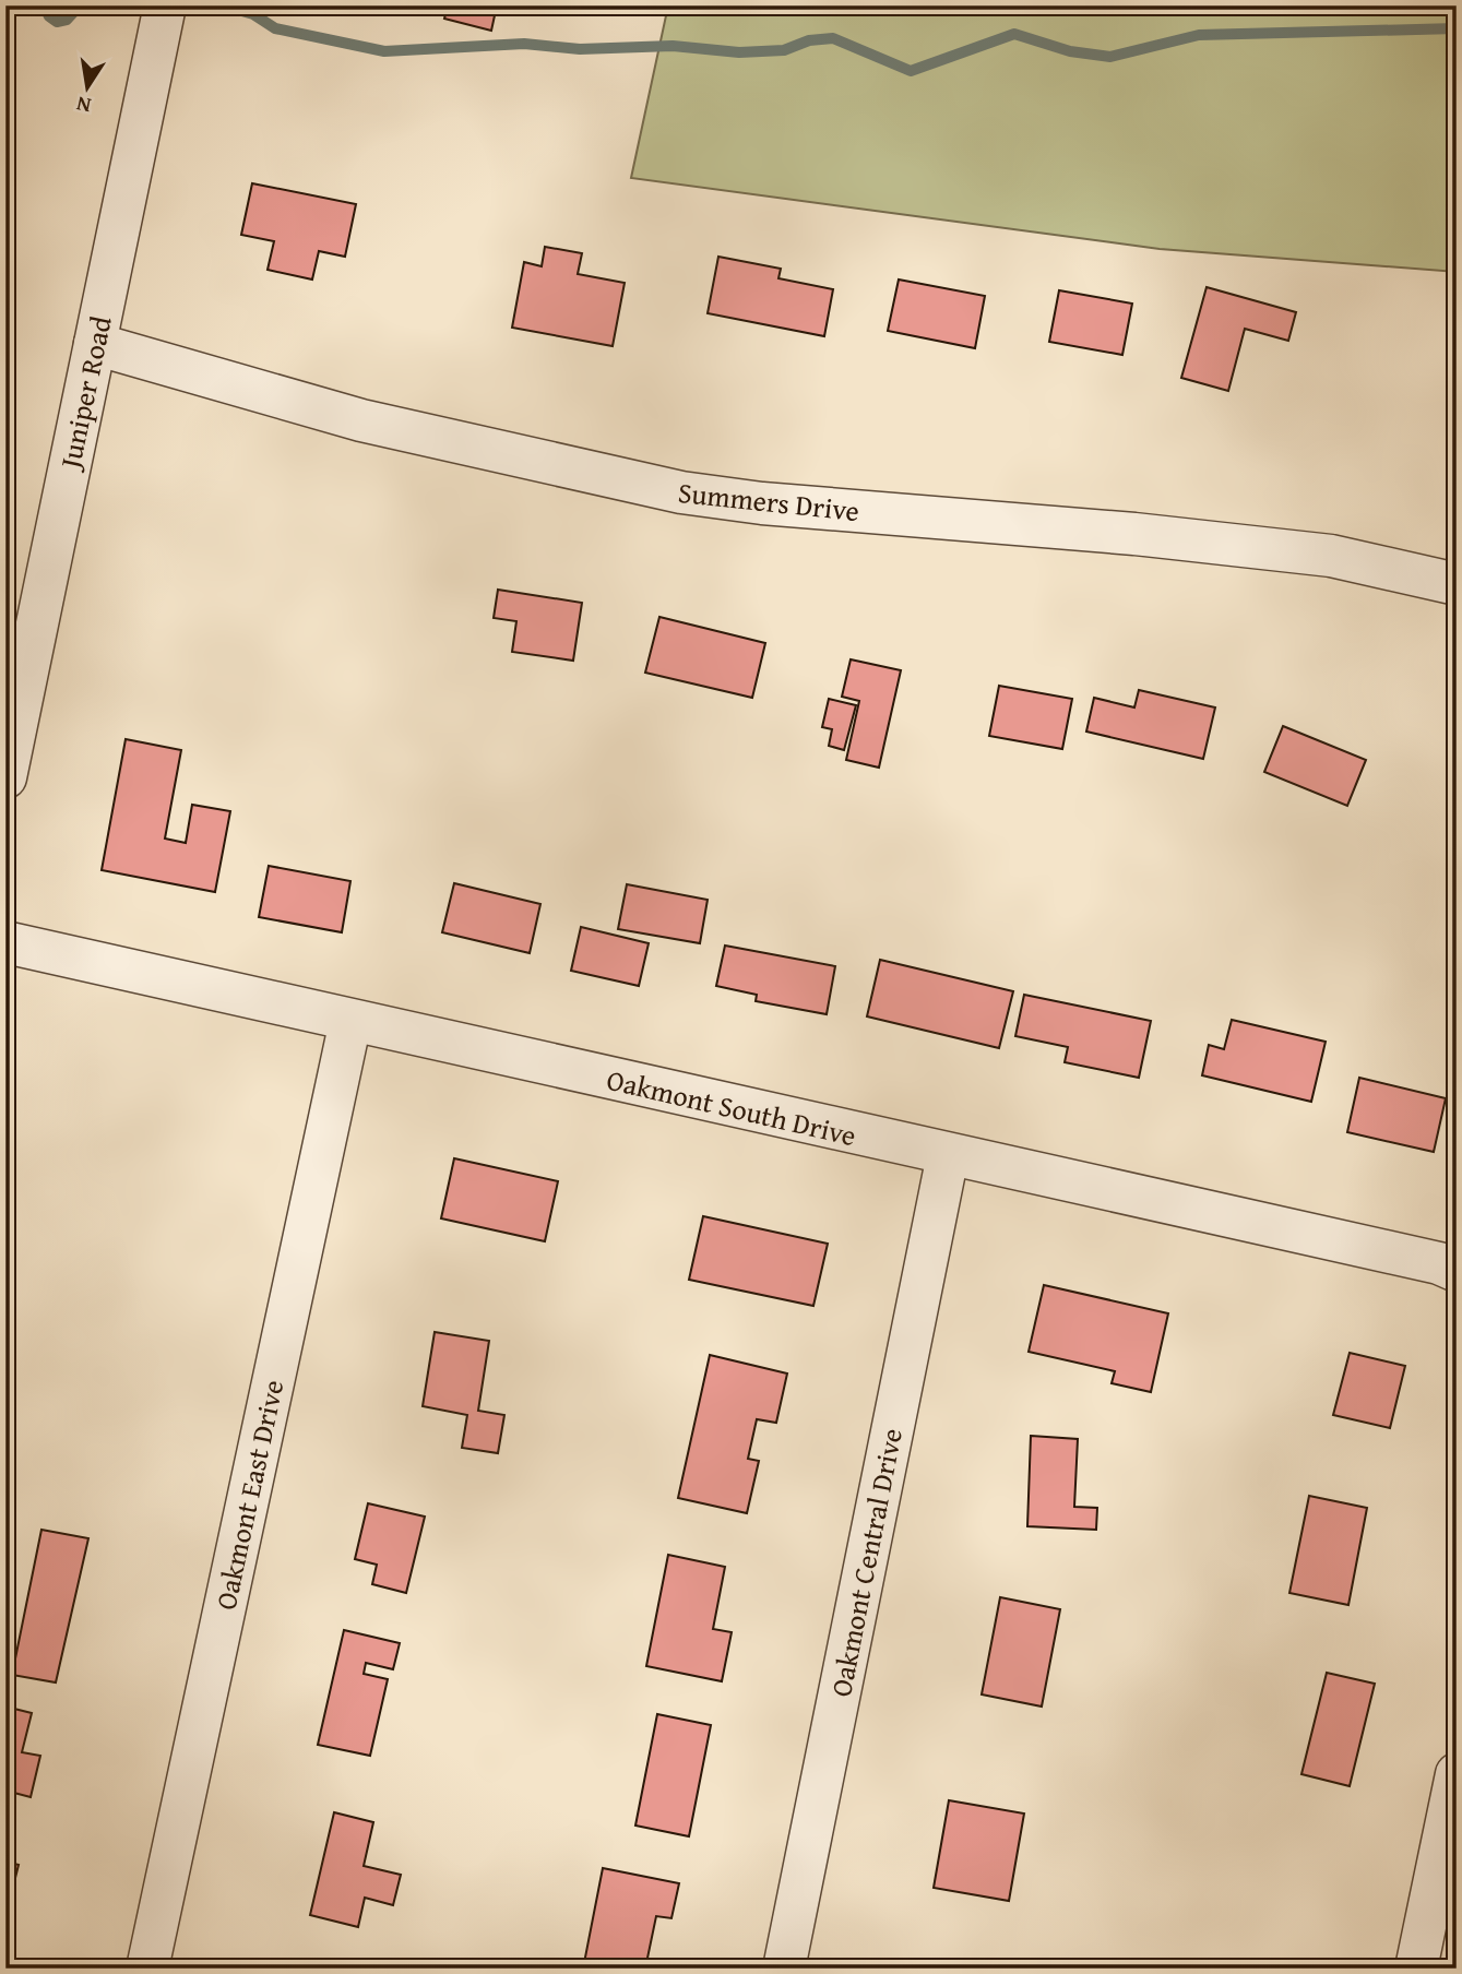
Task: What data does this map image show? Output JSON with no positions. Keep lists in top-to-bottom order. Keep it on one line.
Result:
{"streets":{"street":["Juniper Road","Summers Drive","Oakmont South Drive","Oakmont East Drive","Oakmont Central Drive"]},"crossings":[["Juniper Road","Summers Drive"],["Oakmont South Drive","Oakmont East Drive"],["Oakmont South Drive","Oakmont Central Drive"]],"north":"bottom"}
